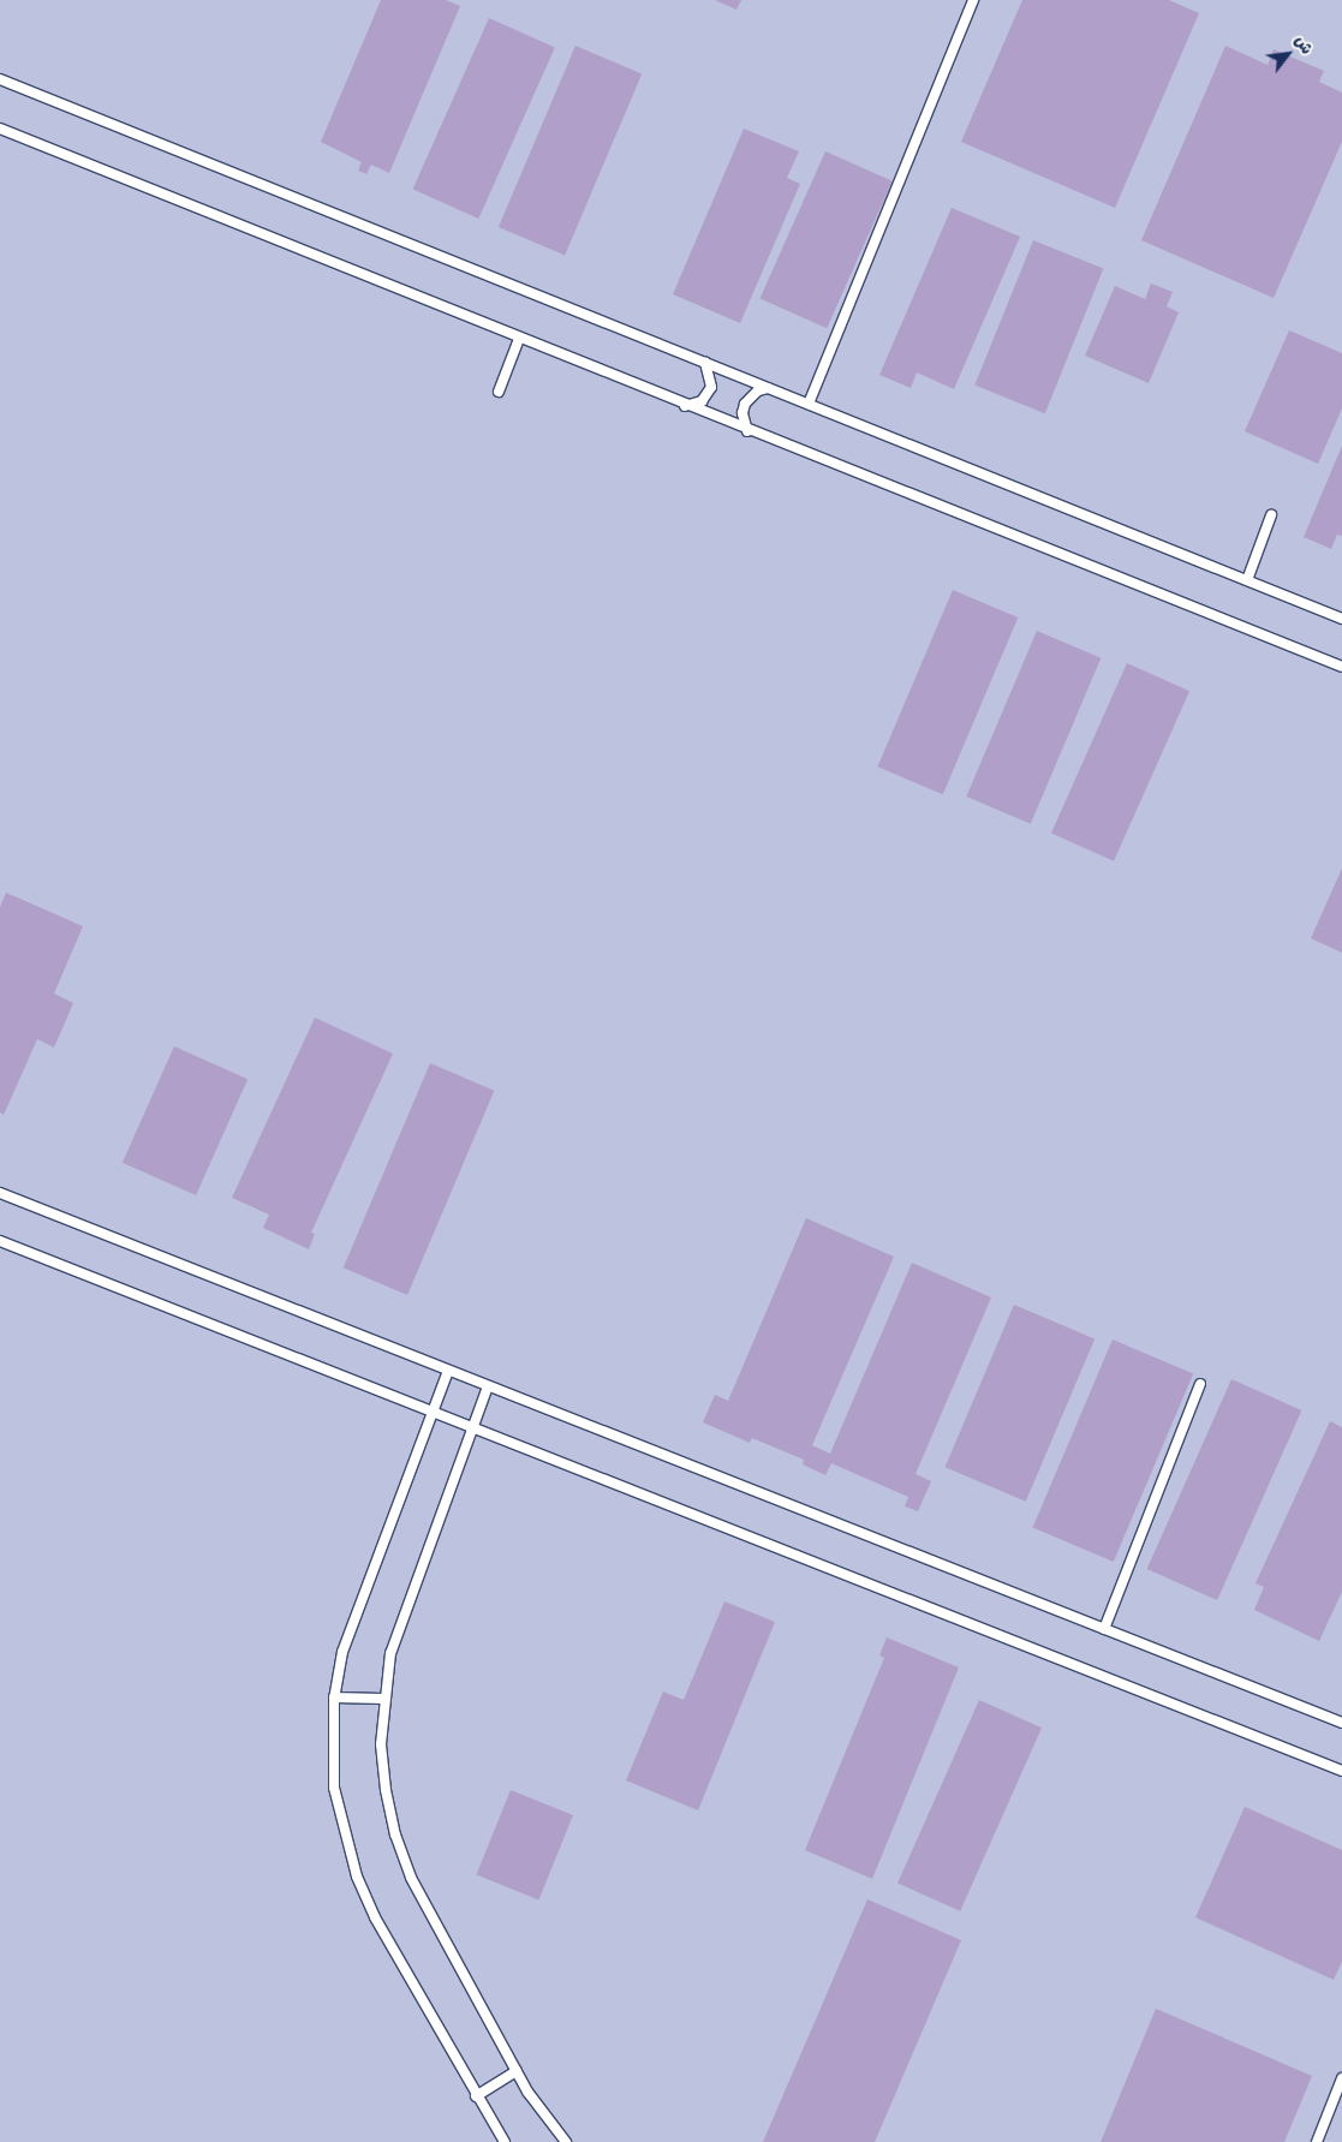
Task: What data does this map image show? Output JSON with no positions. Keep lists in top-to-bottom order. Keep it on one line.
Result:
{"north":"top right"}
